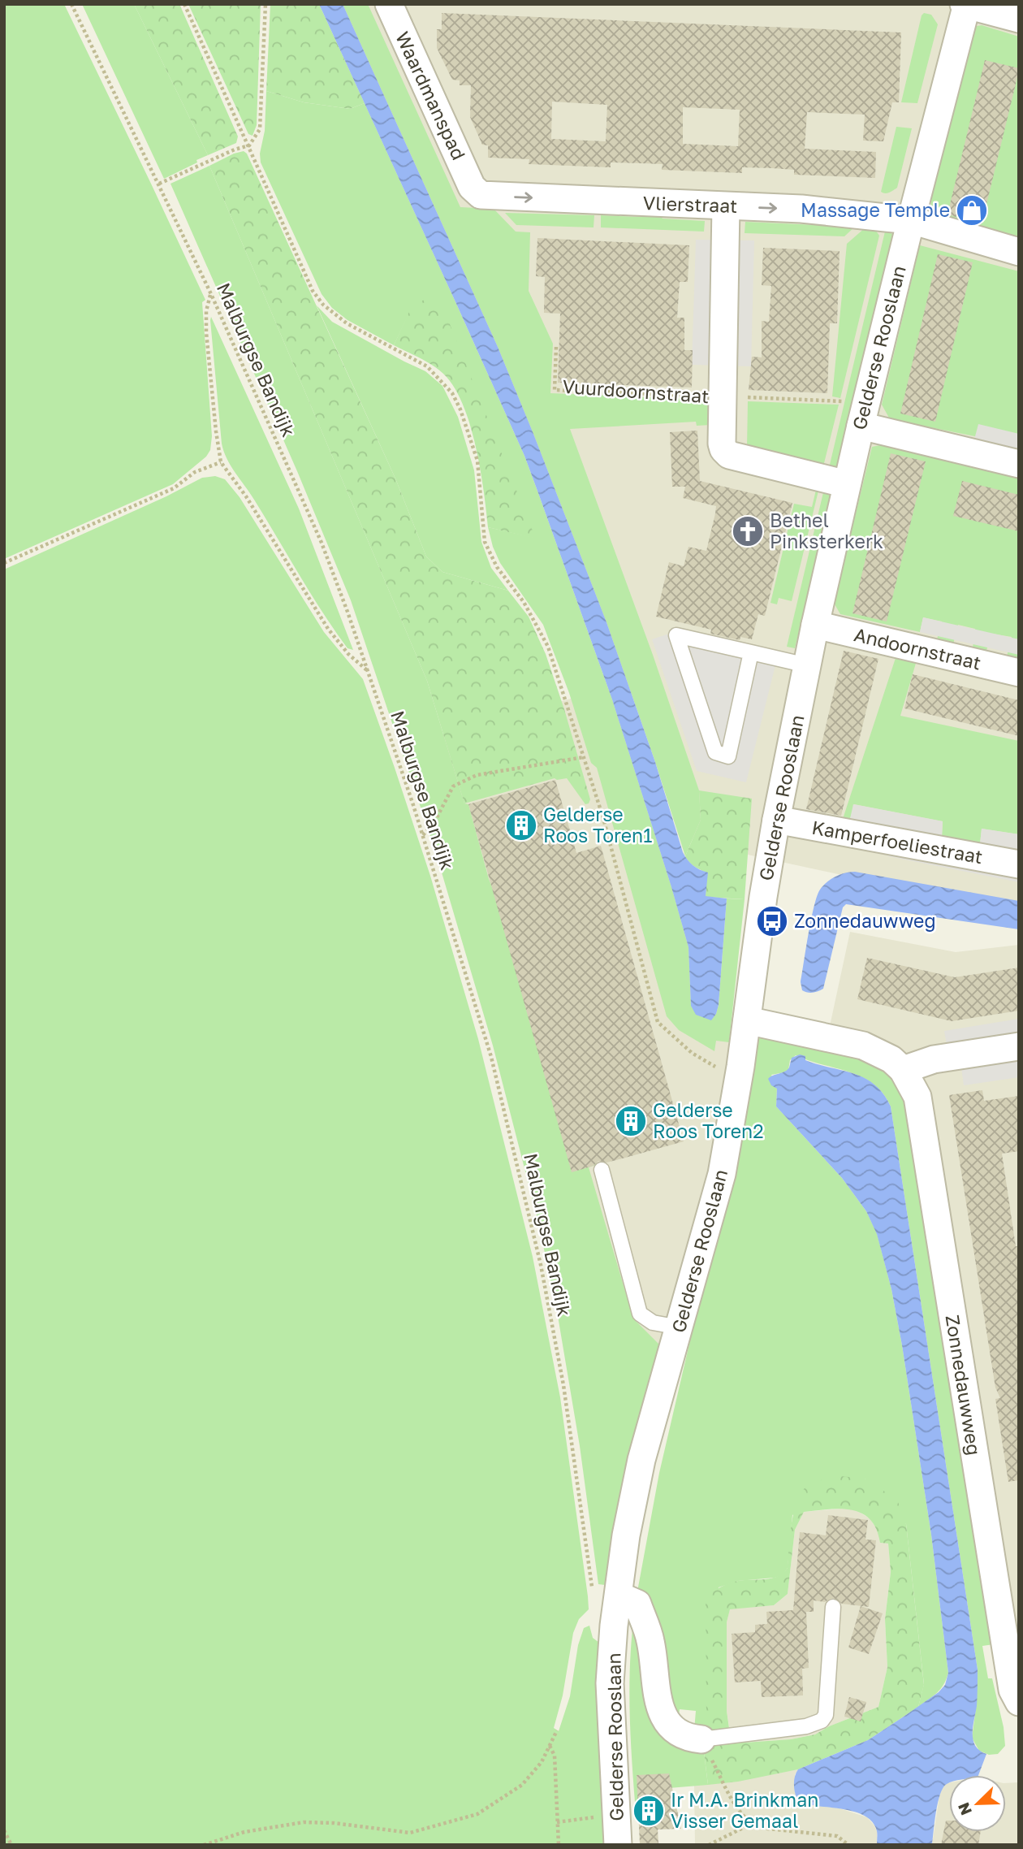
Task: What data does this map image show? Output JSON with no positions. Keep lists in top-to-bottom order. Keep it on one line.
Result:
{"streets":{"street":["Waardmanspad","Vlierstraat","Gelderse Rooslaan","Vuurdoornstraat","Andoornstraat","Kamperfoeliestraat","Zonnedauwweg"],"path":["Malburgse Bandijk"]},"crossings":[["Waardmanspad","Vlierstraat"],["Vlierstraat","Gelderse Rooslaan"],["Vlierstraat","Vuurdoornstraat"],["Gelderse Rooslaan","Vuurdoornstraat"],["Gelderse Rooslaan","Andoornstraat"],["Gelderse Rooslaan","Kamperfoeliestraat"],["Gelderse Rooslaan","Zonnedauwweg"]],"one_way":["Vlierstraat"],"places":{"shop":["Massage Temple"],"church":["Bethel Pinksterkerk"],"building":["Gelderse Roos Toren1","Gelderse Roos Toren2","Ir M.A. Brinkman Visser Gemaal"],"bus stop":["Zonnedauwweg"]},"north":"bottom left"}
